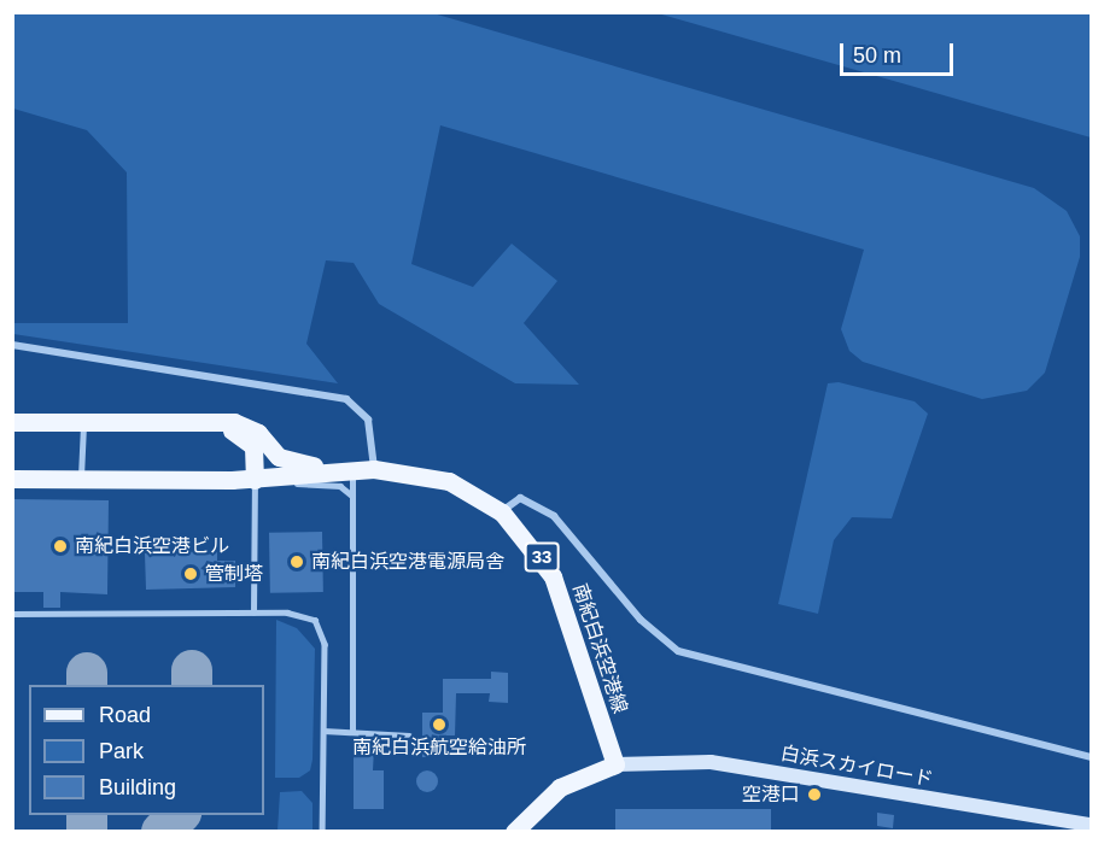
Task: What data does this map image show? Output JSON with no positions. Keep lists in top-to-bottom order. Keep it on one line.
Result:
{"streets":{"main road":["33","南紀白浜空港線"],"street":["白浜スカイロード"]},"crossings":[["南紀白浜空港線","白浜スカイロード"]],"places":["南紀白浜空港ビル","南紀白浜空港電源局舎","管制塔","南紀白浜航空給油所","空港口"],"legend":["Road","Park","Building"],"scale_bar":"50 m"}
